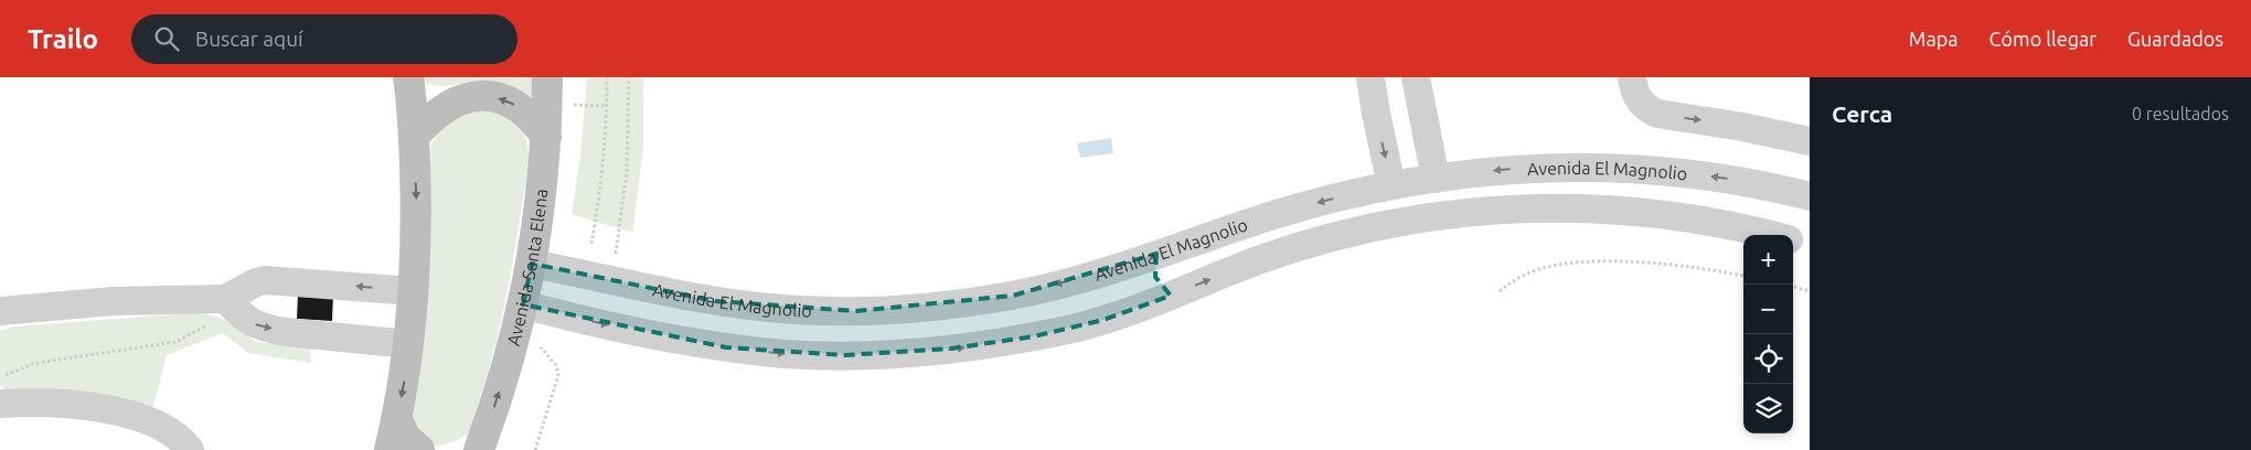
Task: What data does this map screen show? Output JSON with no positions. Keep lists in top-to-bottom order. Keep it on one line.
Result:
{"streets":{"street":["Avenida El Magnolio","Avenida Santa Elena"]},"crossings":[["Avenida El Magnolio","Avenida Santa Elena"]],"page":{"header":"Trailo","search":"Buscar aquí","nav":["Mapa","Cómo llegar","Guardados"],"heading":["Cerca","0 resultados"],"map_buttons":["+","−"]}}
